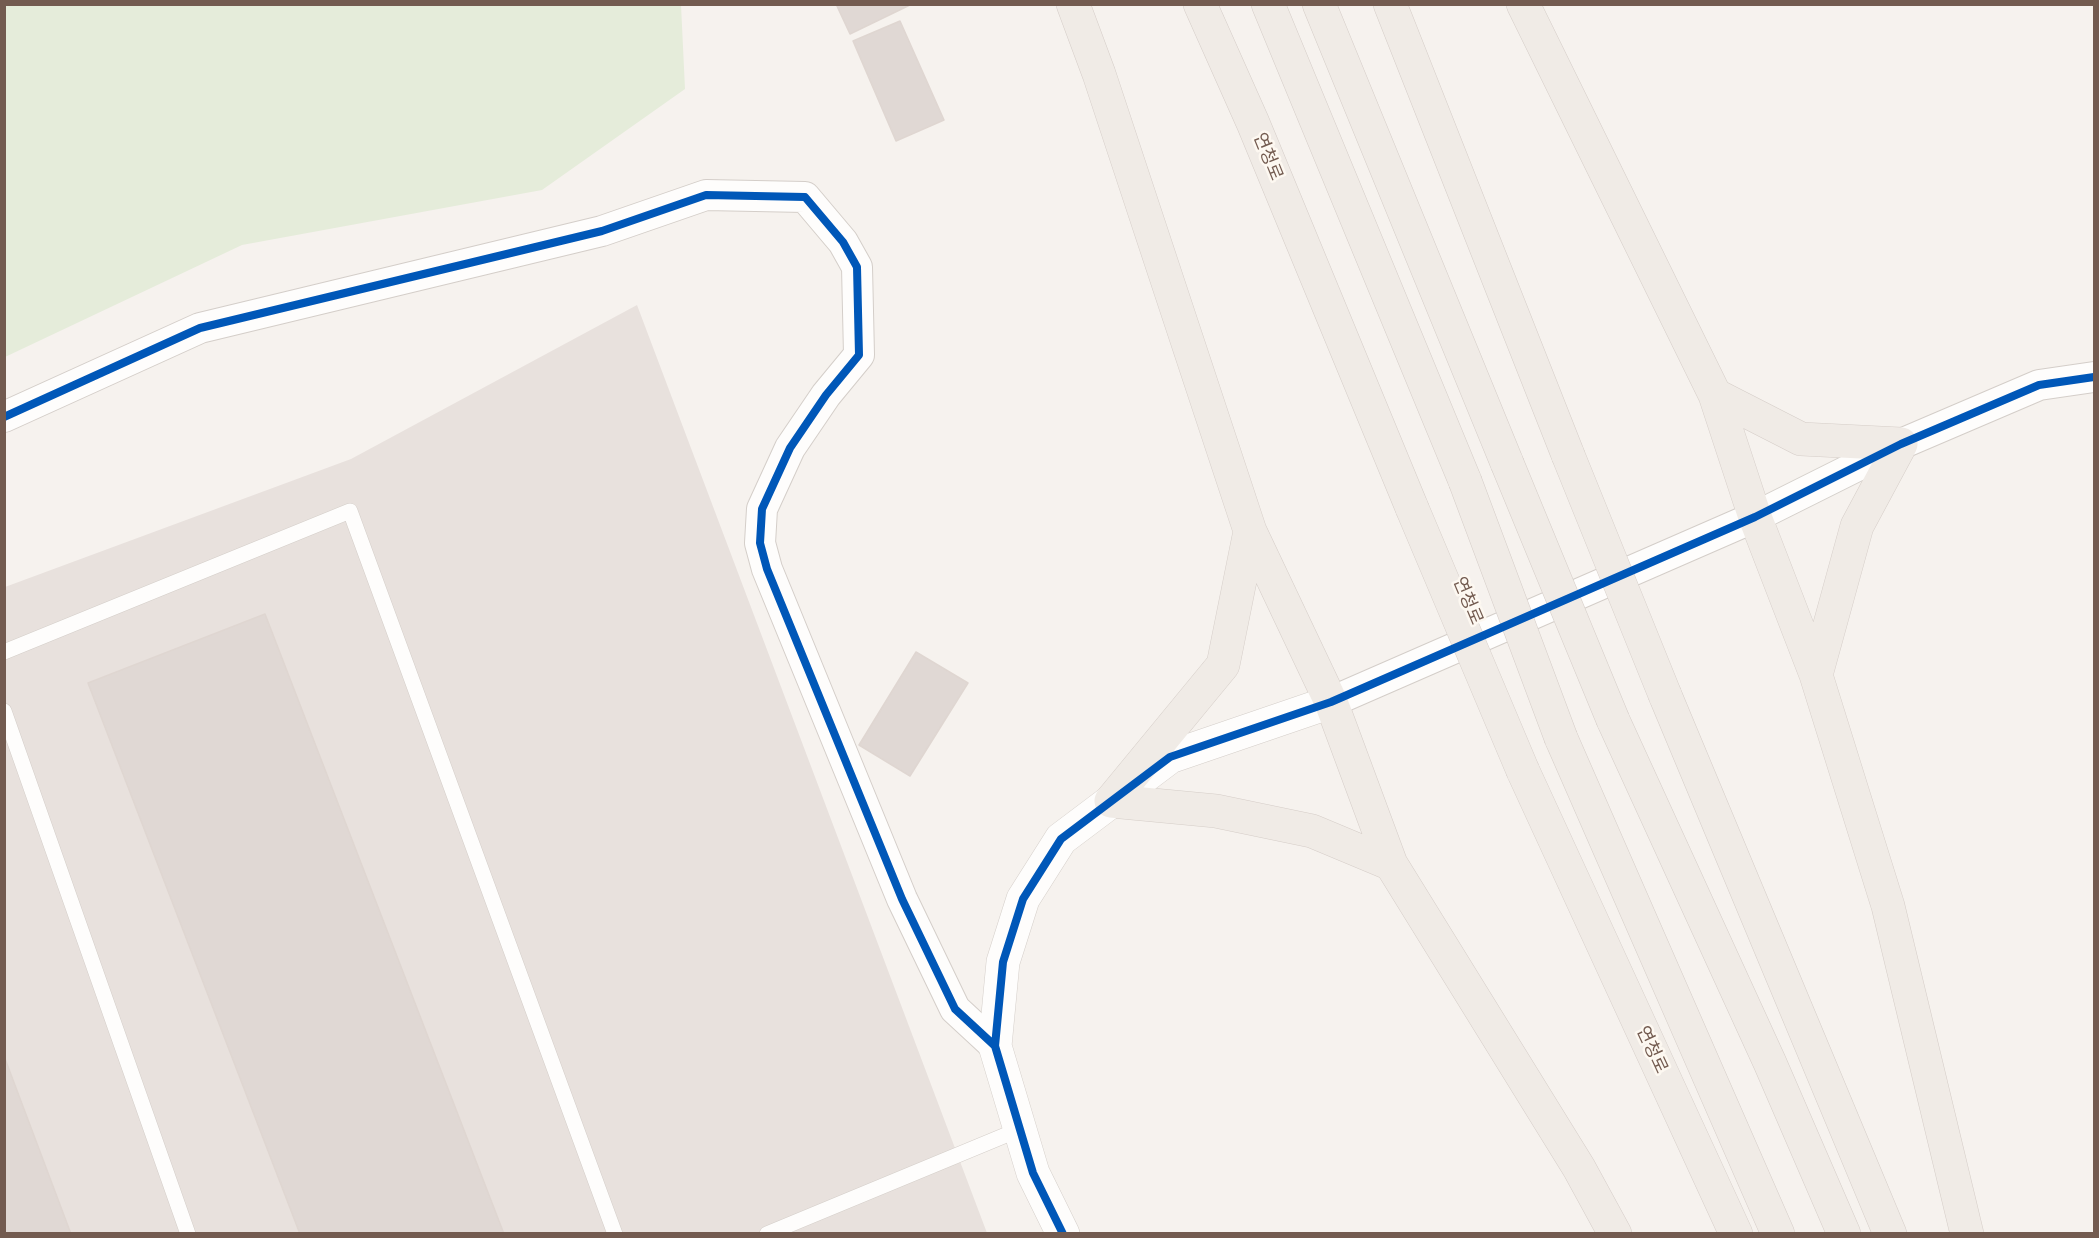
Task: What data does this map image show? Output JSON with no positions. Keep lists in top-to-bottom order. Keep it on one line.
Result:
{"streets":{"highway":["연청로"]}}
